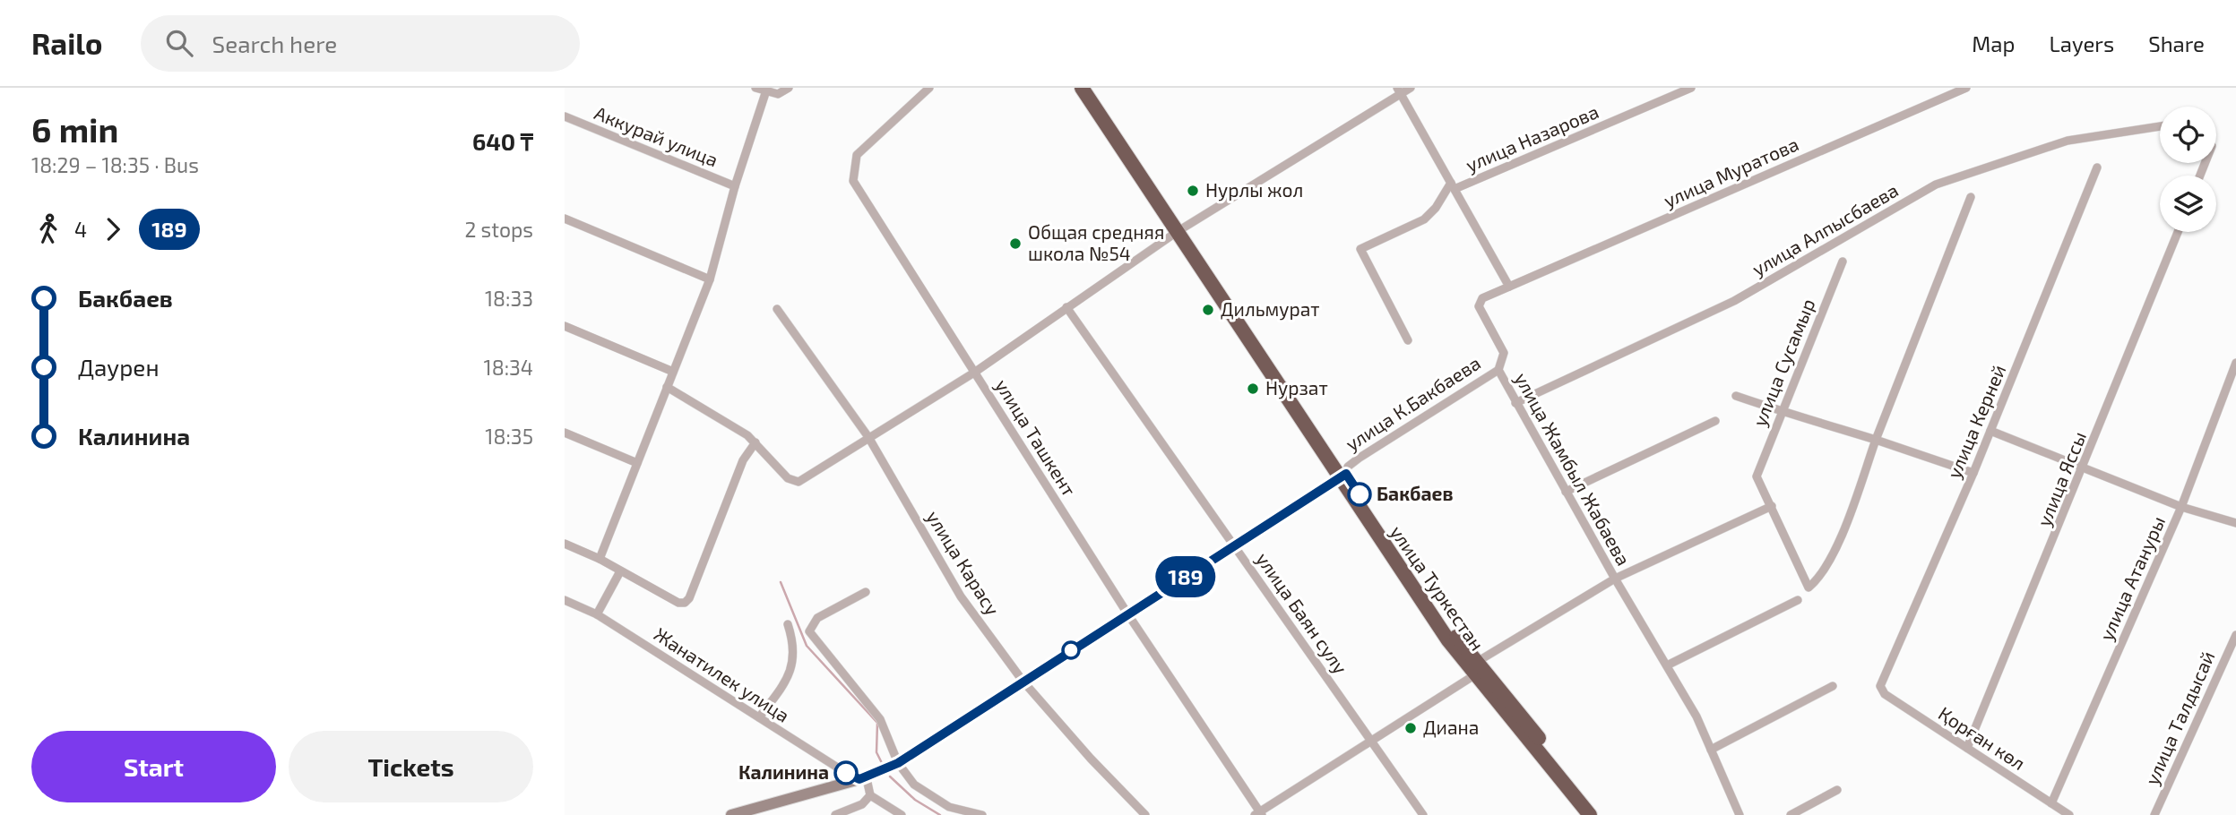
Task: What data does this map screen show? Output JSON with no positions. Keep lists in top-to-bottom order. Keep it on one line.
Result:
{"streets":{"highway":["улица Туркестан"],"street":["Аккурай улица","улица Назарова","улица Муратова","улица Алпысбаева","улица Сусамыр","улица К.Бакбаева","улица Керней","улица Ташкент","улица Жамбыл Жабаева","улица Яссы","улица Карасу","улица Атануры","улица Баян сулу","Жанатилек улица","улица Талдысай","Қорған көл"]},"crossings":[["улица Муратова","улица Жамбыл Жабаева"],["улица Алпысбаева","улица Жамбыл Жабаева"],["улица К.Бакбаева","улица Ташкент"],["улица К.Бакбаева","улица Жамбыл Жабаева"],["улица К.Бакбаева","улица Карасу"],["улица К.Бакбаева","улица Туркестан"],["улица К.Бакбаева","улица Баян сулу"],["улица К.Бакбаева","Жанатилек улица"],["улица Керней","Қорған көл"],["улица Яссы","Қорған көл"],["улица Атануры","Қорған көл"]],"places":["Нурлы жол","Общая средняя школа №54","Дильмурат","Нурзат","Бакбаев","Диана","Калинина"],"lines":["bus line 189"],"page":{"header":"Railo","search":"Search here","nav":["Map","Layers","Share"],"heading":["6 min","18:29 – 18:35 · Bus","640 ₸"],"on_map":"189","legs":["4","189","2 stops"],"list":[{"name":"Бакбаев","value":"18:33"},{"name":"Даурен","value":"18:34"},{"name":"Калинина","value":"18:35"}],"buttons":["Start","Tickets"]}}
